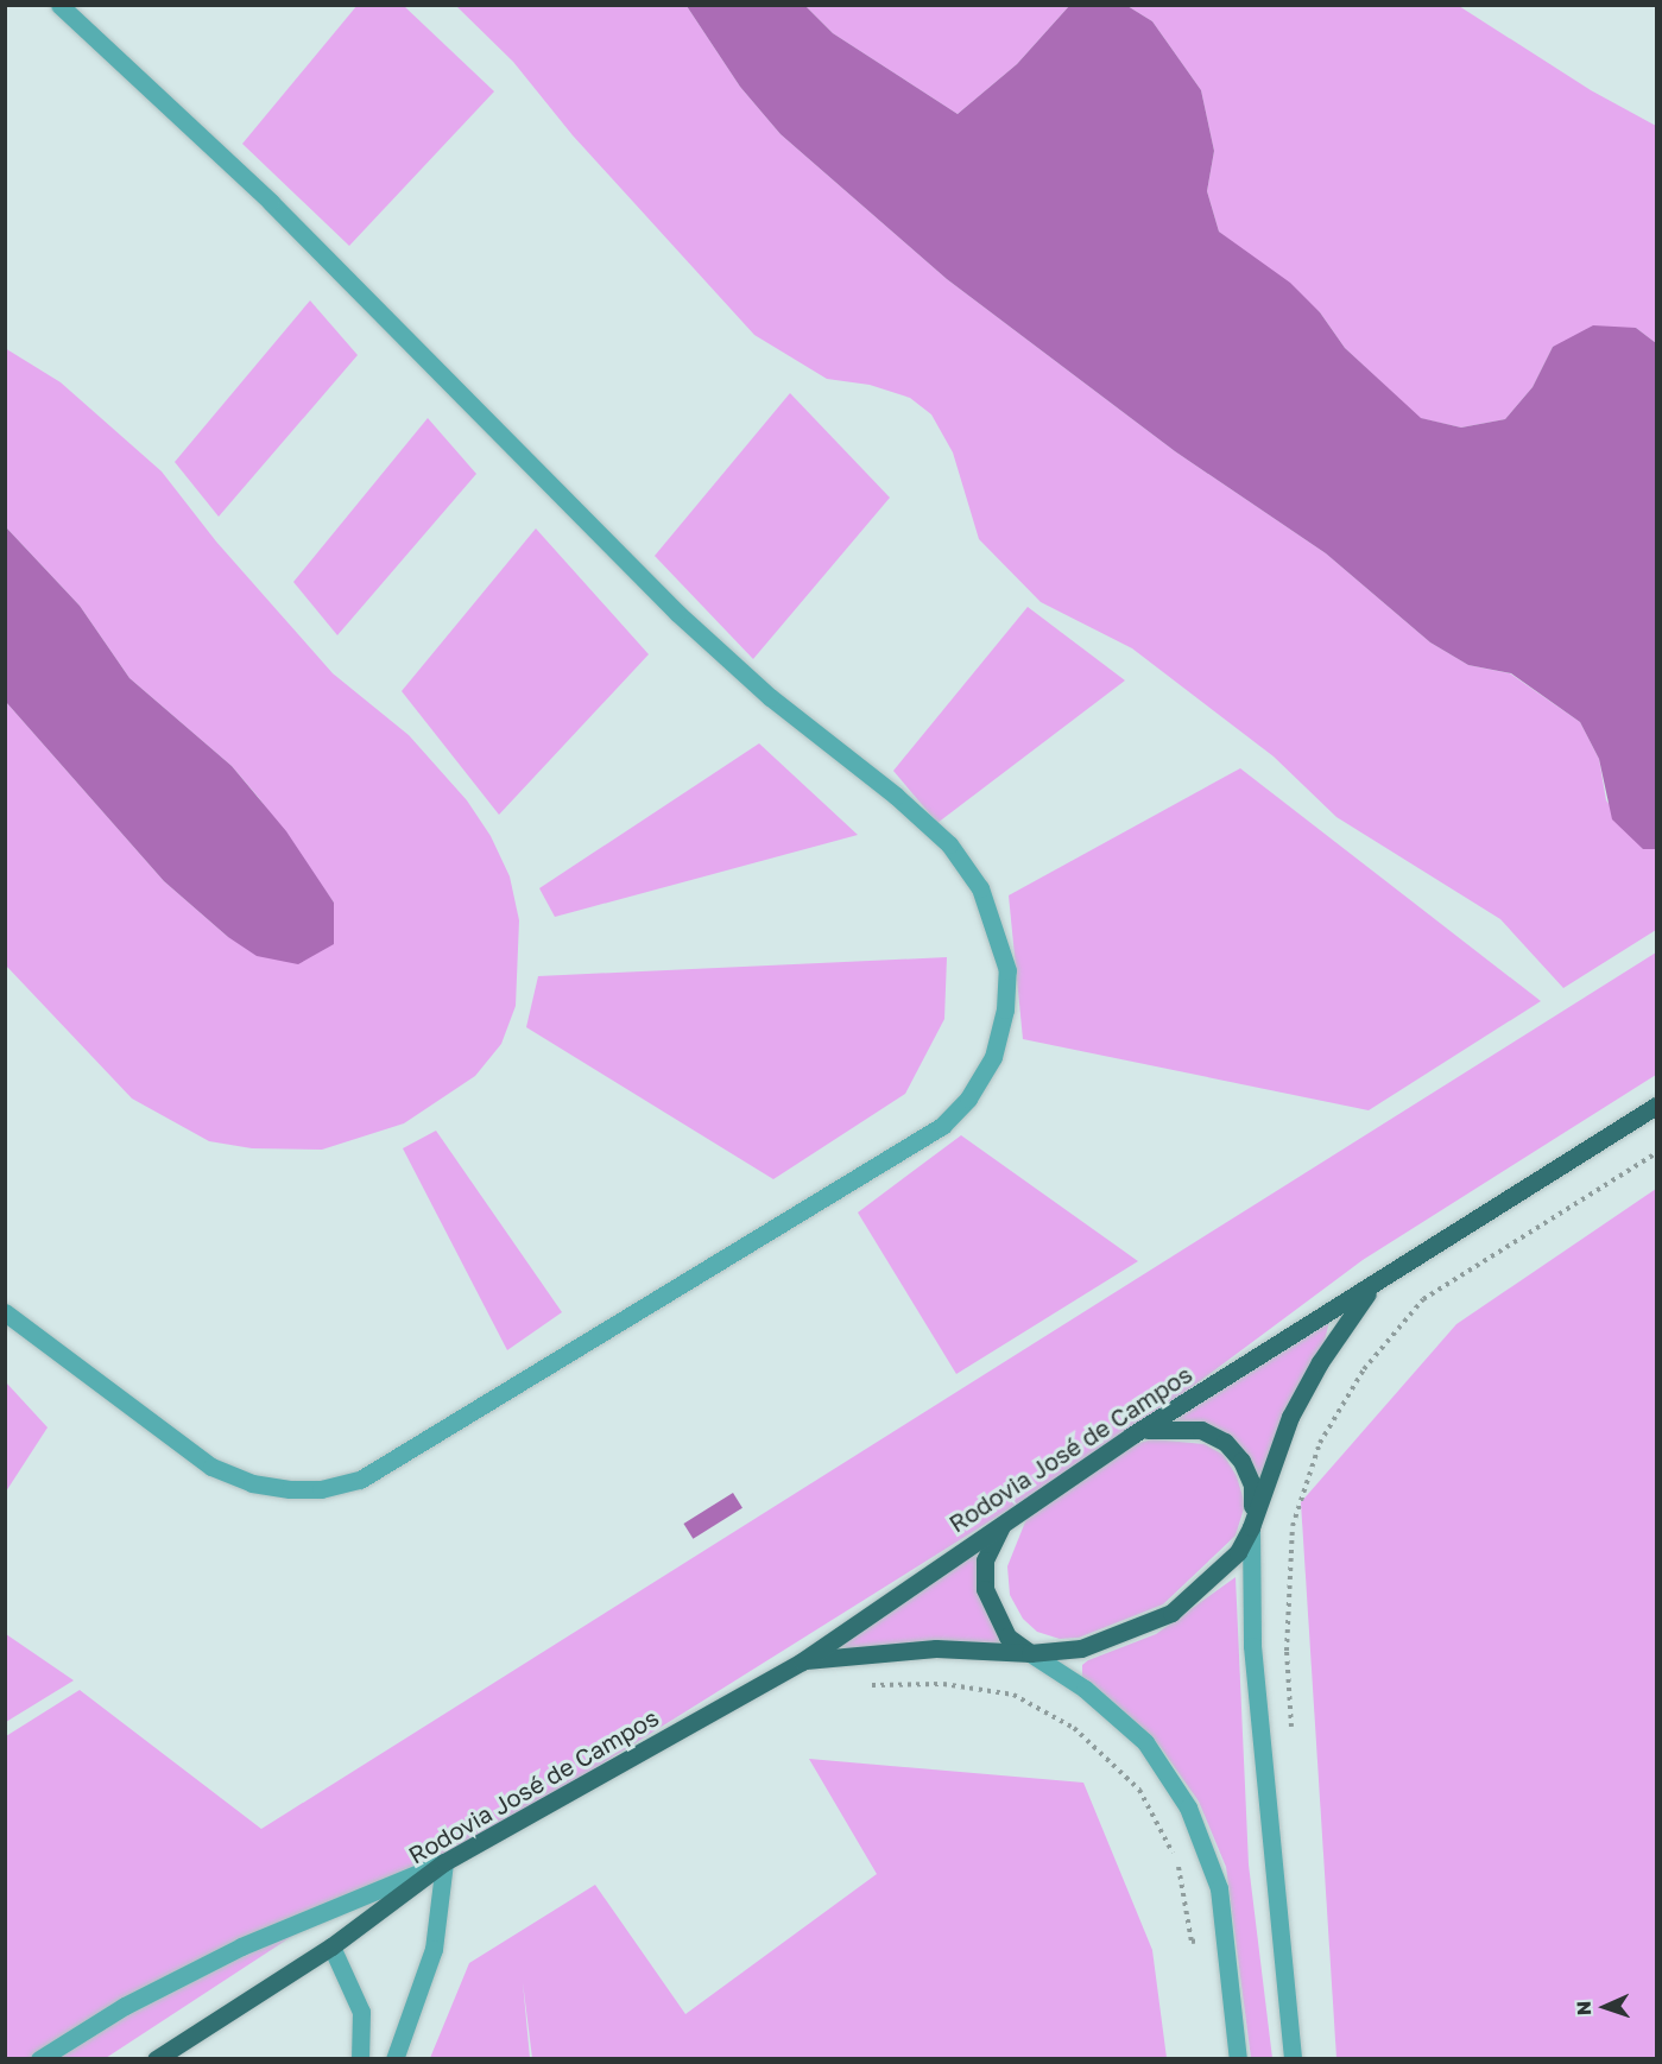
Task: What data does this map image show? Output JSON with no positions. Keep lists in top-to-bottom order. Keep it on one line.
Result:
{"streets":{"main road":["Rodovia José de Campos"]},"north":"left"}
